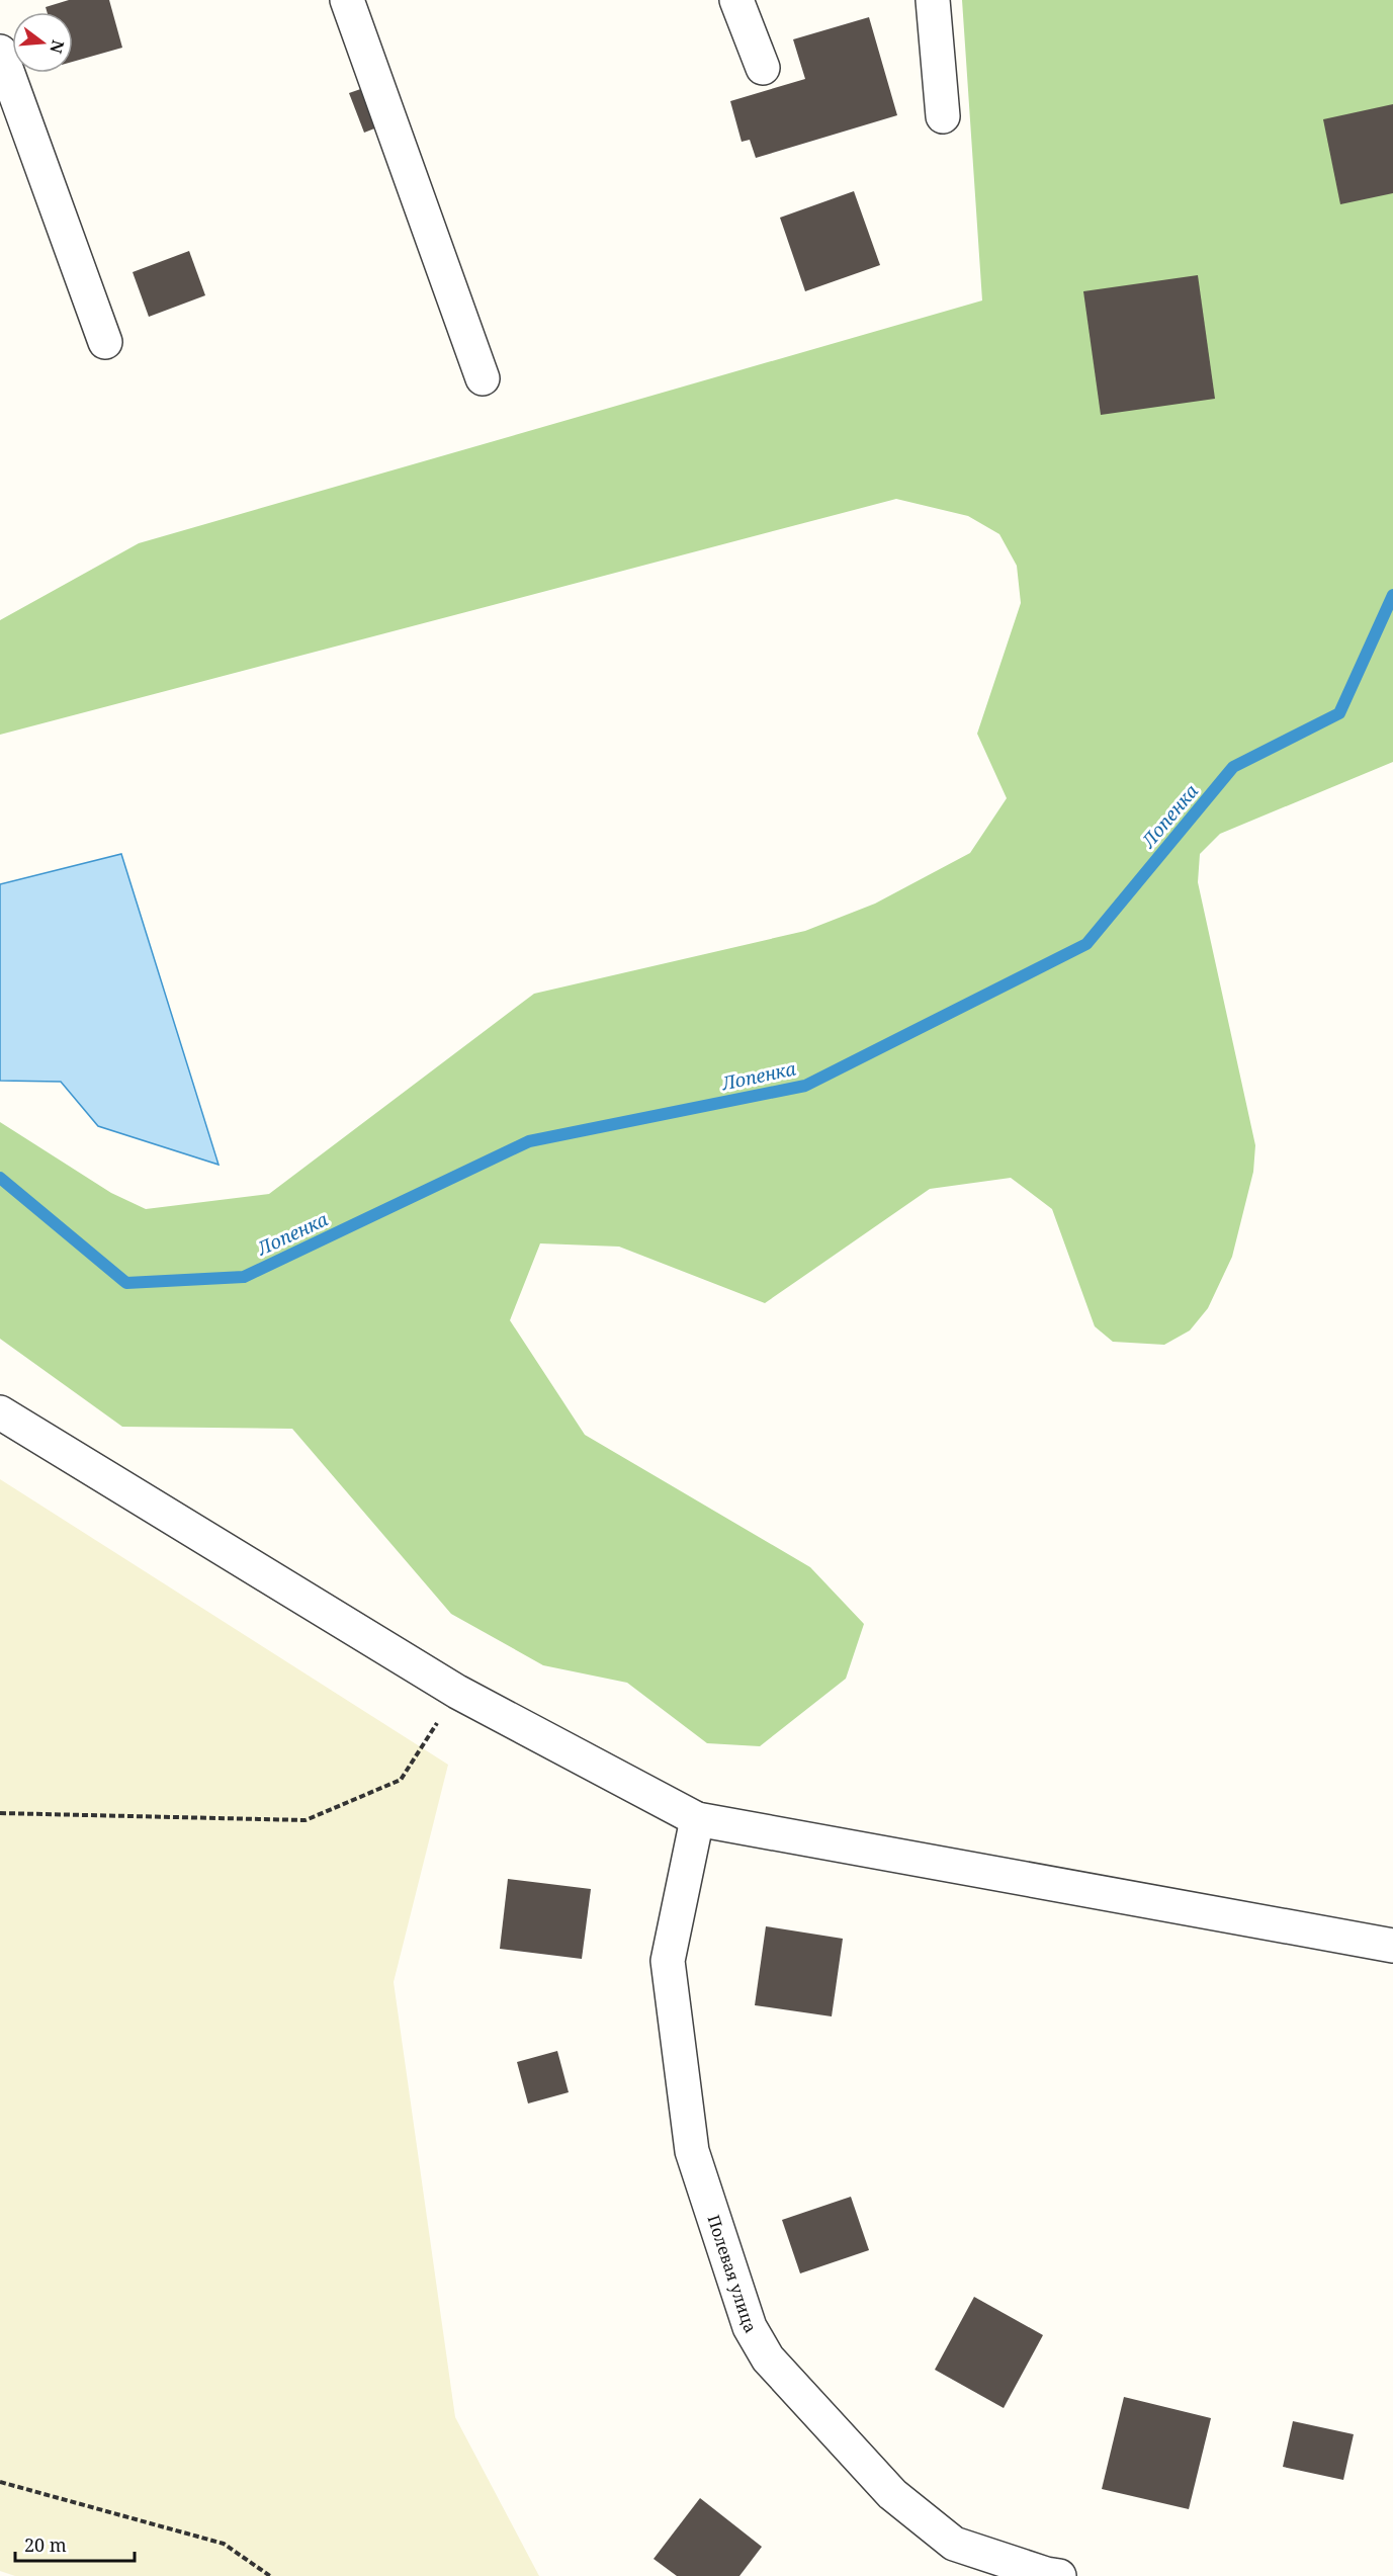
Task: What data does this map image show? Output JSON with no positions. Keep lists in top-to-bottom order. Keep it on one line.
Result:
{"streets":{"street":["Полевая улица"]},"water":["Лопенка"],"scale_bar":"20 m","north":"right"}
